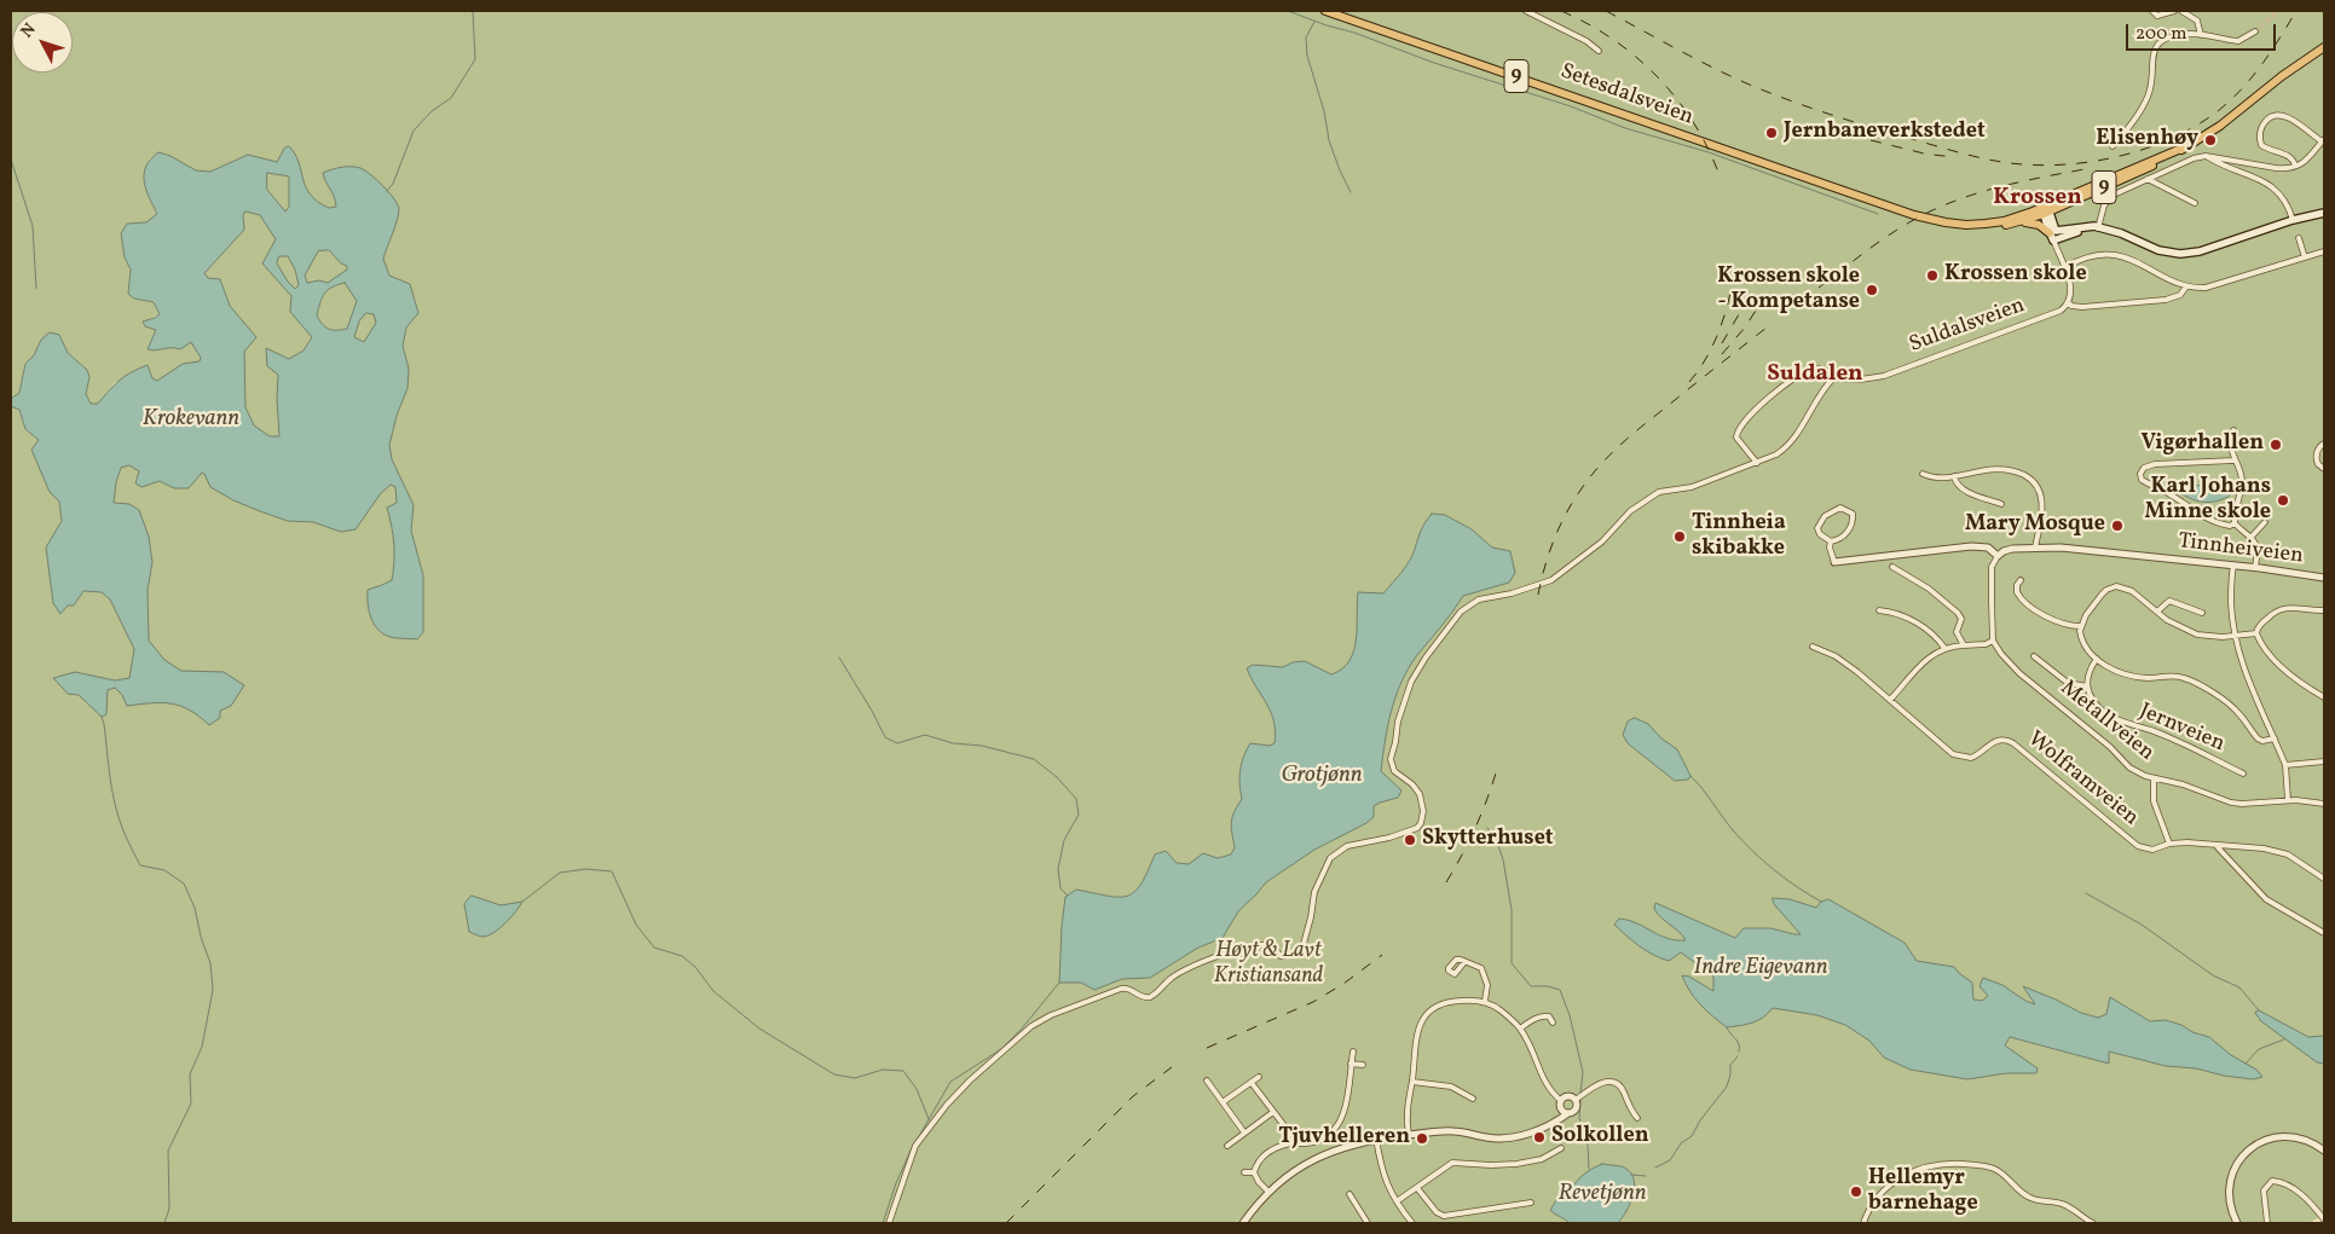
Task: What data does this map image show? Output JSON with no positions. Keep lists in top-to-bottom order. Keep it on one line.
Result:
{"streets":{"highway":["9","Setesdalsveien"],"street":["Suldalsveien","Tinnheiveien","Metallveien","Jernveien","Wolframveien"]},"crossings":[["Metallveien","Wolframveien"]],"districts":["Krossen","Suldalen"],"water":["Krokevann","Grotjønn","Indre Eigevann","Revetjønn"],"parks":["Høyt & Lavt Kristiansand"],"places":["Jernbaneverkstedet","Elisenhøy","Krossen skole","Krossen skole - Kompetanse","Vigørhallen","Karl Johans Minne skole","Mary Mosque","Tinnheia skibakke","Skytterhuset","Solkollen","Tjuvhelleren","Hellemyr barnehage"],"scale_bar":"200 m","north":"top left"}
